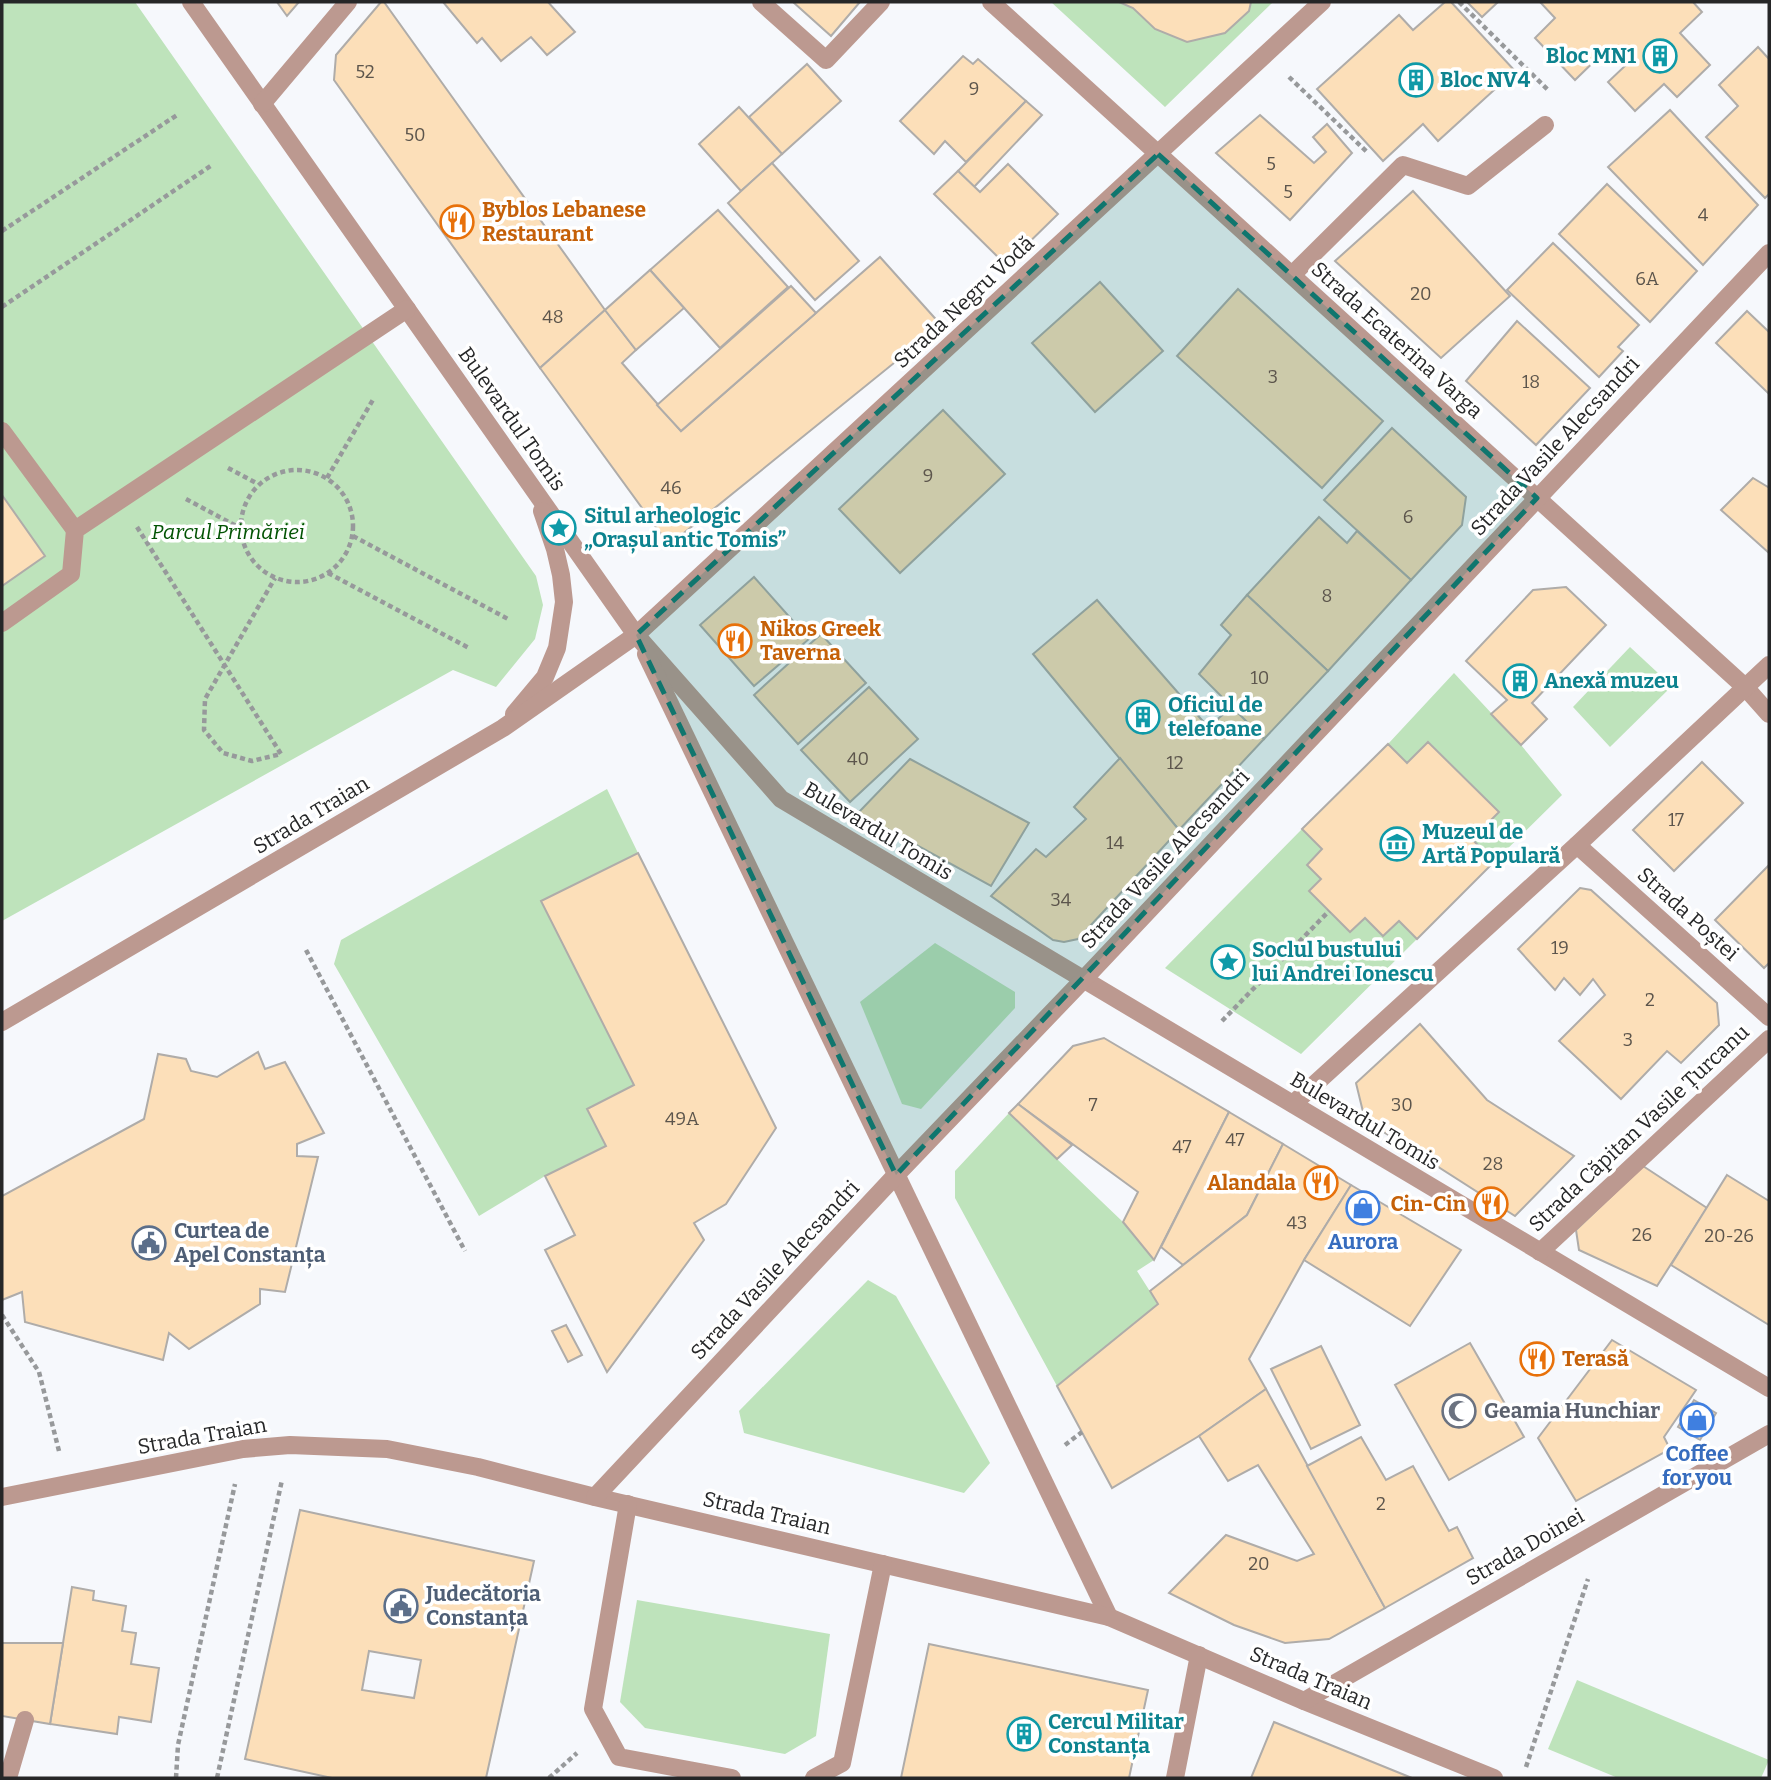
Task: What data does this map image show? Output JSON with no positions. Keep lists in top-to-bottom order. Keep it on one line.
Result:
{"streets":{"street":["Strada Negru Vodă","Strada Ecaterina Varga","Bulevardul Tomis","Strada Vasile Alecsandri","Strada Traian","Strada Poștei","Strada Căpitan Vasile Țurcanu","Strada Doinei"]},"crossings":[["Strada Negru Vodă","Strada Ecaterina Varga"],["Strada Negru Vodă","Bulevardul Tomis"],["Strada Negru Vodă","Strada Traian"],["Strada Ecaterina Varga","Strada Vasile Alecsandri"],["Bulevardul Tomis","Strada Vasile Alecsandri"],["Bulevardul Tomis","Strada Traian"],["Bulevardul Tomis","Strada Căpitan Vasile Țurcanu"],["Strada Vasile Alecsandri","Strada Traian"],["Strada Traian","Strada Doinei"]],"parks":["Parcul Primăriei"],"places":{"building":["Bloc MN1","Bloc NV4","Anexă muzeu","Oficiul de telefoane","Cercul Militar Constanța"],"restaurant":["Byblos Lebanese Restaurant","Nikos Greek Taverna","Alandala","Cin-Cin","Terasă"],"place":["Situl arheologic „Orașul antic Tomis”","Soclul bustului lui Andrei Ionescu"],"museum":["Muzeul de Artă Populară"],"shop":["Aurora","Coffee for you"],"public building":["Curtea de Apel Constanța","Judecătoria Constanța"],"mosque":["Geamia Hunchiar"]},"house_numbers":["52","9","50","5","5","4","6A","20","48","3","18","9","46","6","8","10","40","12","17","14","34","19","2","3","7","30","49A","47","47","28","43","26","20-26","2","20"]}
